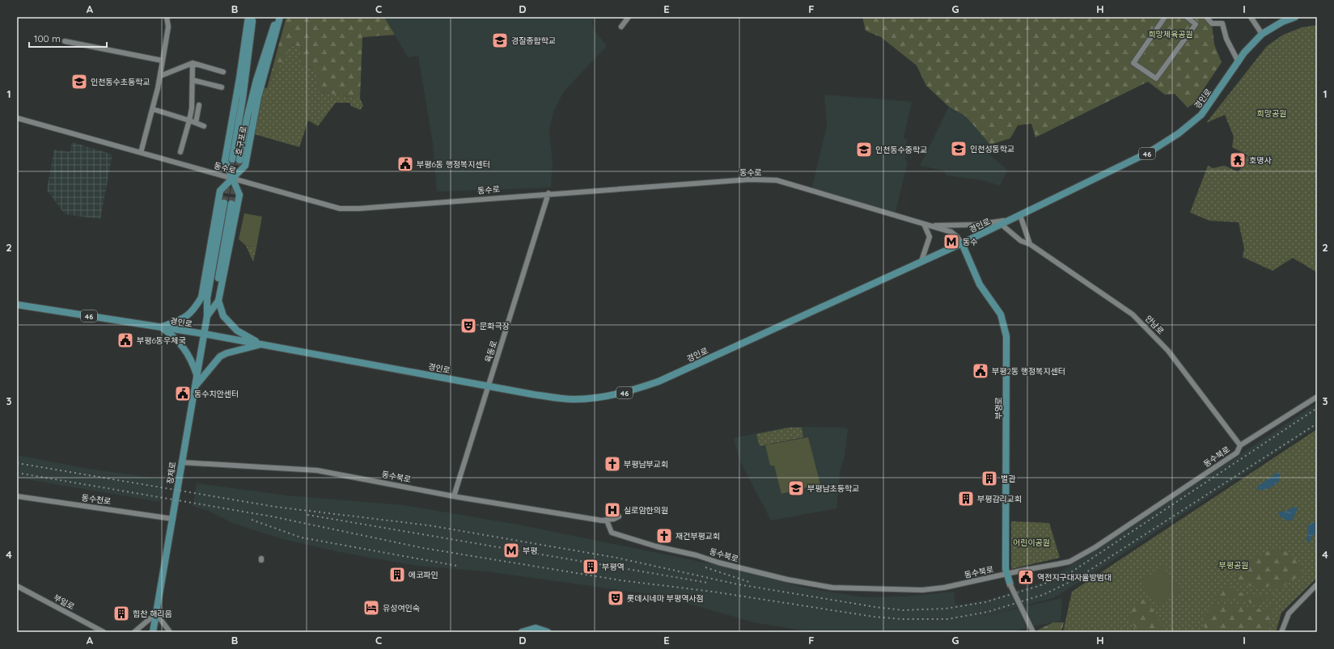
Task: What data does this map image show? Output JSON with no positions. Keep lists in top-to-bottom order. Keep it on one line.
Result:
{"streets":{"main road":["경인로","호구포로","46","부영로","장제로"],"street":["동수로","안남로","육동로","동수북로","동수천로","부일로"]},"crossings":[["경인로","동수로"],["경인로","안남로"],["경인로","육동로"],["경인로","부영로"],["경인로","장제로"],["호구포로","동수로"],["동수로","육동로"],["동수로","부영로"],["안남로","동수북로"],["육동로","동수북로"],["부영로","동수북로"],["동수북로","장제로"],["장제로","동수천로"]],"parks":["희망체육공원","희망공원","어린이공원","부평공원"],"places":{"school or university":["경잘종합학교","인천동수초등학교","인천성동학교","인천동수중학교","부평남초등학교"],"temple":["호명사"],"public building":["부평6동 행정복지센터","부평6동우체국","부평2동 행정복지센터","동수치안센터","역전지구대자율방범대"],"metro station":["동수","부평"],"theatre":["문화극장","롯데시네마 부평역사점"],"church":["부평남부교회","재건부평교회"],"building":["별관","부평감리교회","부평역","에코파인","힘찬 해리움"],"hospital":["실로암한의원"],"hotel":["유성여인숙"]},"scale_bar":"100 m","grid":{"columns":["A","B","C","D","E","F","G","H","I"],"rows":["1","2","3","4"]}}
